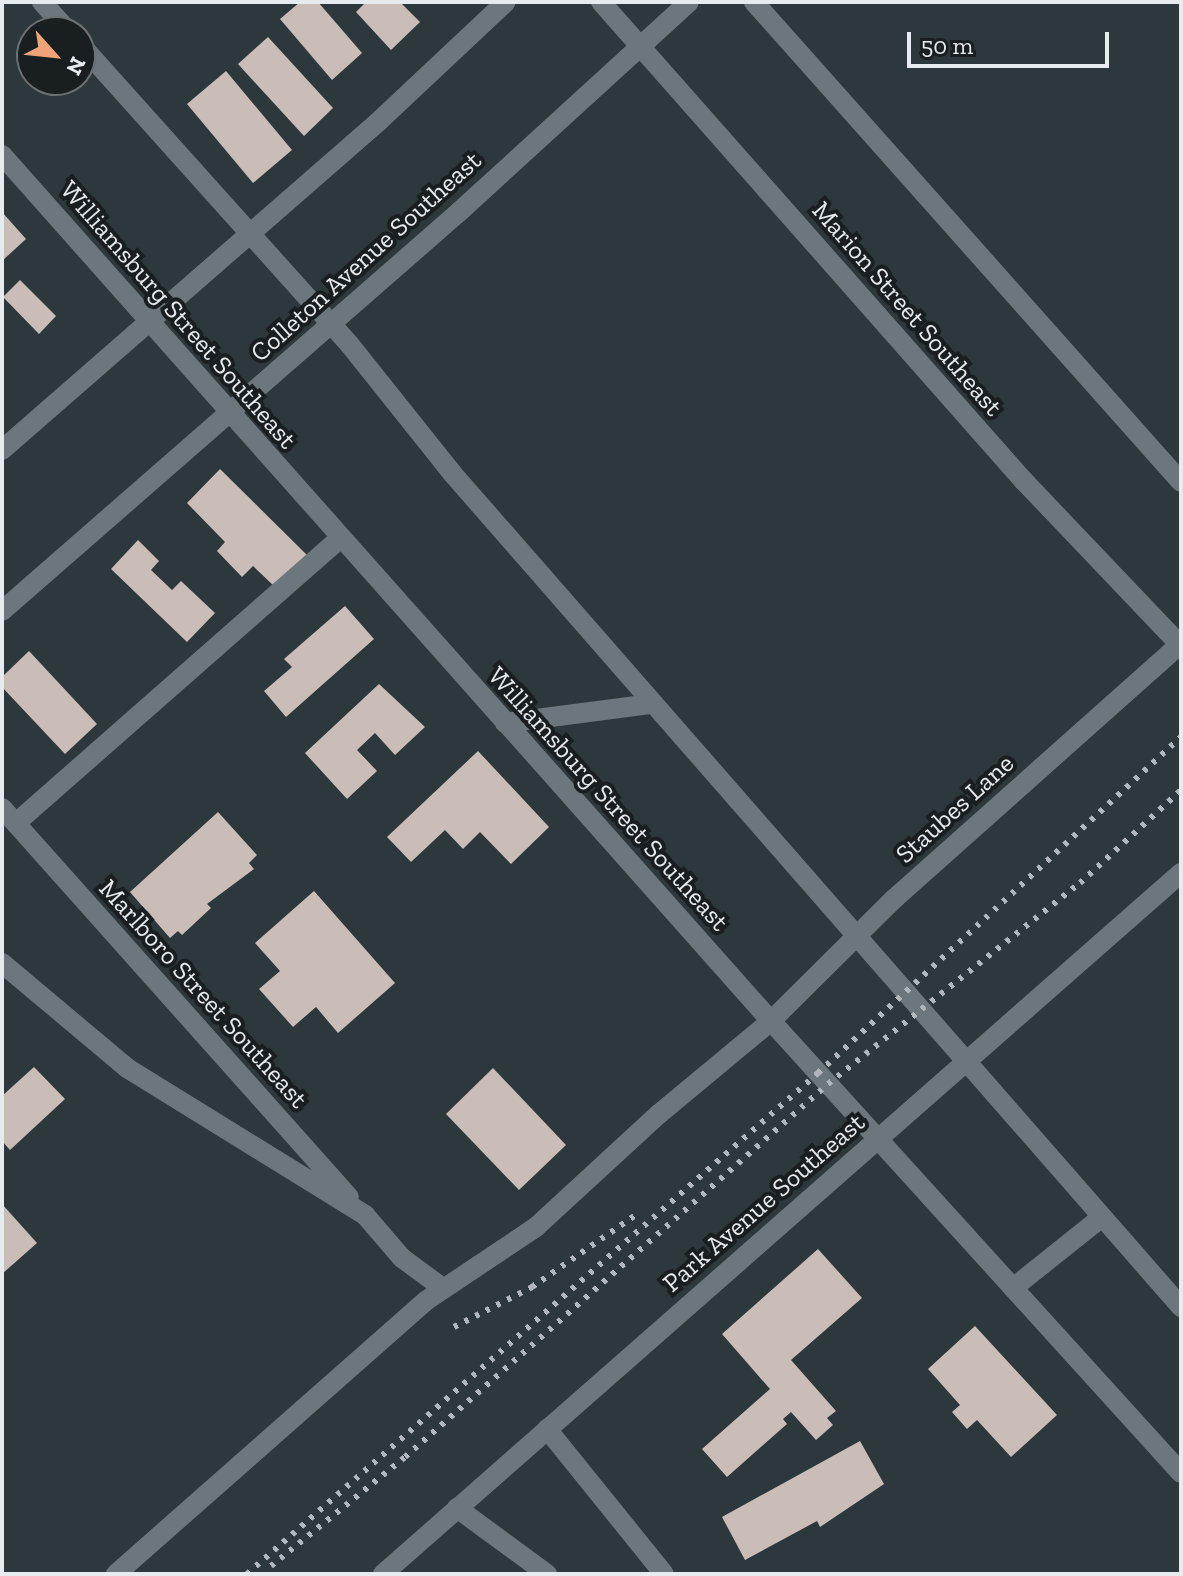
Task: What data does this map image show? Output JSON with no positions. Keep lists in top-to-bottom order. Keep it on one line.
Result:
{"streets":{"street":["Colleton Avenue Southeast","Marion Street Southeast","Williamsburg Street Southeast","Staubes Lane","Marlboro Street Southeast","Park Avenue Southeast"]},"crossings":[["Colleton Avenue Southeast","Marion Street Southeast"],["Colleton Avenue Southeast","Williamsburg Street Southeast"],["Marion Street Southeast","Staubes Lane"],["Williamsburg Street Southeast","Staubes Lane"],["Williamsburg Street Southeast","Park Avenue Southeast"]],"scale_bar":"50 m","north":"bottom right"}
